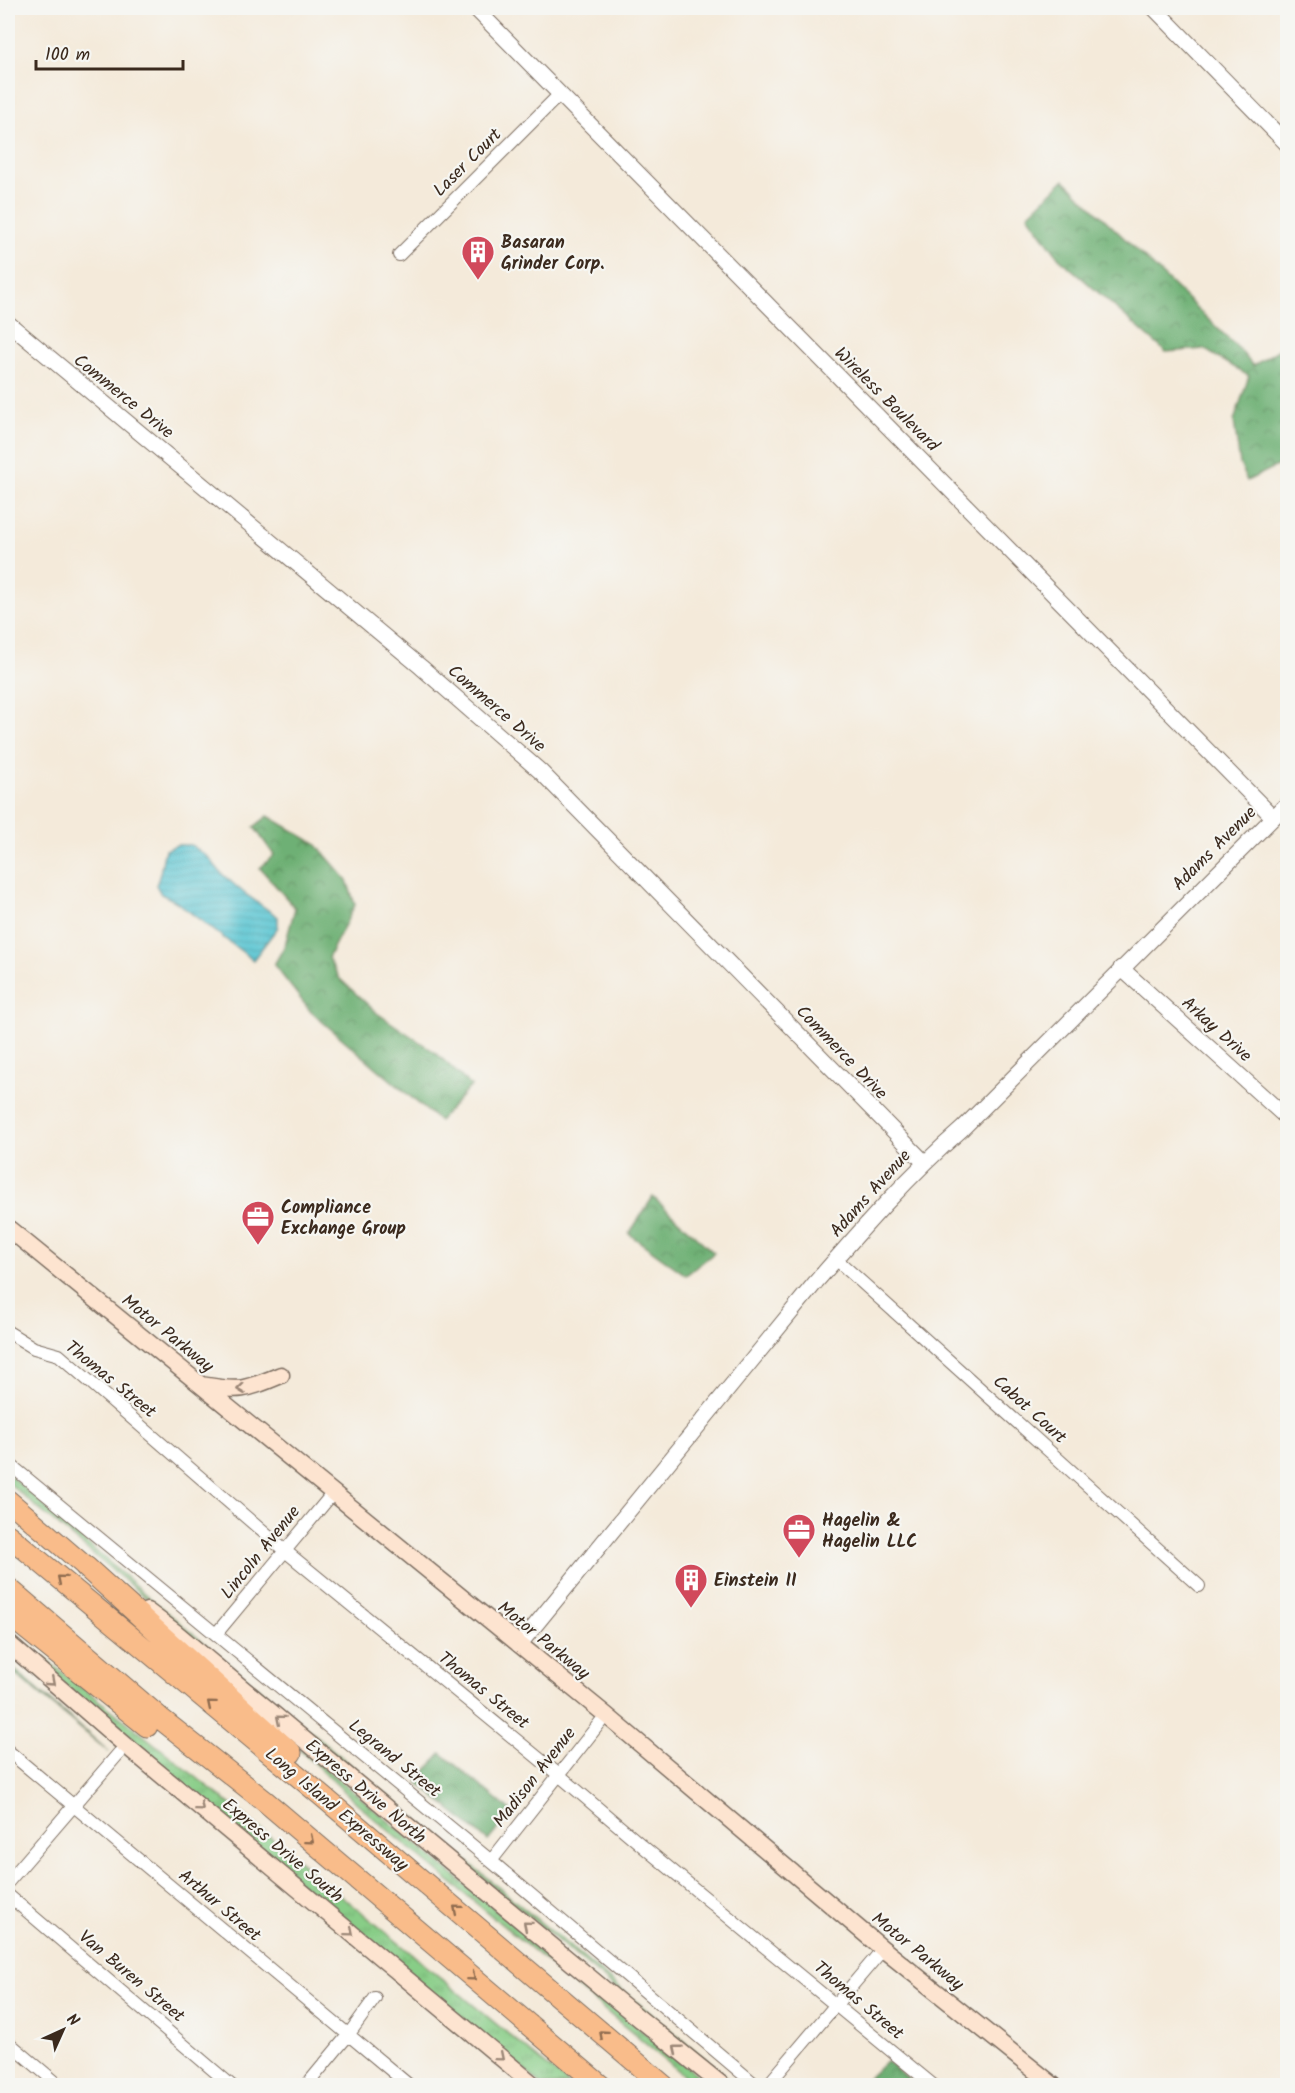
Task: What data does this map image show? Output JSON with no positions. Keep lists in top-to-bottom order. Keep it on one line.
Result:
{"streets":{"highway":["Express Drive North","Long Island Expressway"],"main road":["Motor Parkway","Express Drive South"],"street":["Laser Court","Commerce Drive","Wireless Boulevard","Adams Avenue","Arkay Drive","Thomas Street","Cabot Court","Lincoln Avenue","Legrand Street","Madison Avenue","Arthur Street","Van Buren Street"]},"crossings":[["Laser Court","Wireless Boulevard"],["Commerce Drive","Adams Avenue"],["Wireless Boulevard","Adams Avenue"],["Adams Avenue","Arkay Drive"],["Adams Avenue","Motor Parkway"],["Adams Avenue","Cabot Court"],["Motor Parkway","Lincoln Avenue"],["Motor Parkway","Madison Avenue"],["Thomas Street","Lincoln Avenue"],["Thomas Street","Madison Avenue"],["Lincoln Avenue","Legrand Street"],["Legrand Street","Madison Avenue"]],"one_way":["Express Drive South"],"places":{"building":["Basaran Grinder Corp.","Einstein II"],"office":["Compliance Exchange Group","Hagelin & Hagelin LLC"]},"scale_bar":"100 m","north":"top right"}
